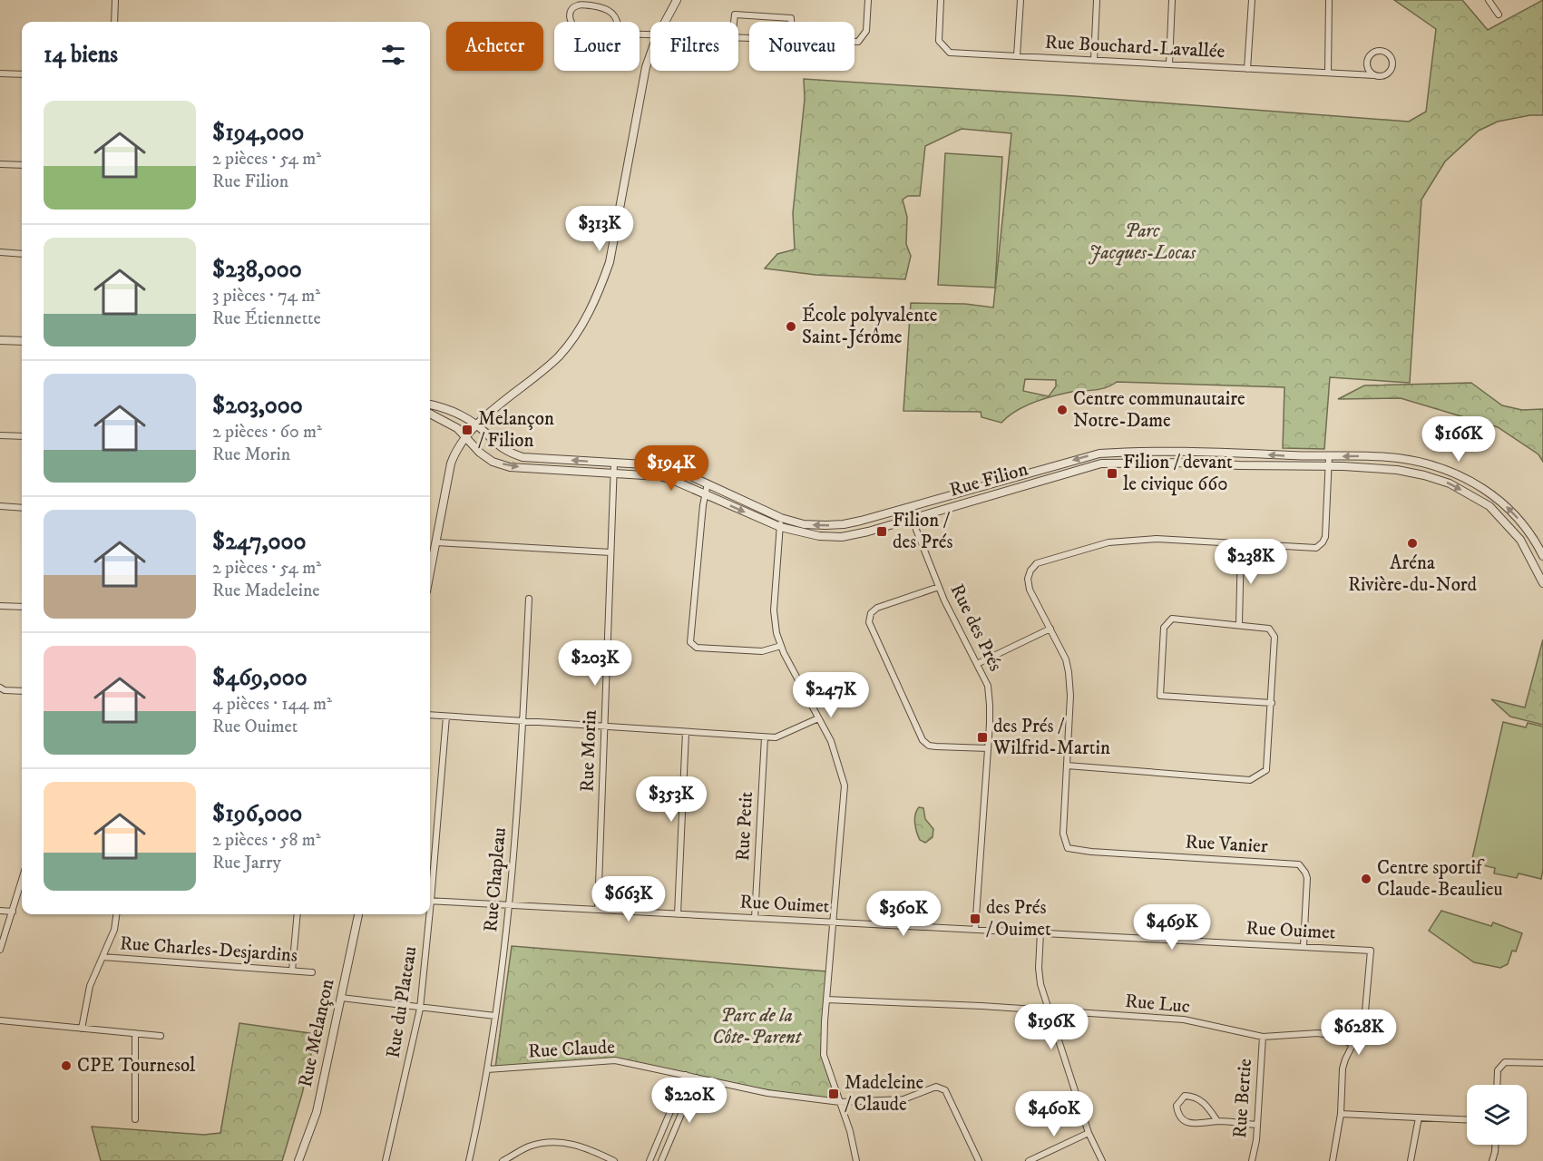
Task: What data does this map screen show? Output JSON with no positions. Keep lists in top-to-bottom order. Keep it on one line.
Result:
{"streets":{"street":["Rue Bouchard-Lavallée","Rue Filion","Rue des Prés","Rue Morin","Rue Petit","Rue Vanier","Rue Chapleau","Rue Ouimet","Rue Charles-Desjardins","Rue du Plateau","Rue Luc","Rue Melançon","Rue Claude","Rue Bertie"]},"crossings":[["Rue Filion","Rue des Prés"],["Rue Filion","Rue Morin"],["Rue des Prés","Rue Ouimet"],["Rue Morin","Rue Ouimet"],["Rue Petit","Rue Ouimet"],["Rue Vanier","Rue Ouimet"],["Rue Chapleau","Rue Ouimet"],["Rue Chapleau","Rue Claude"],["Rue Ouimet","Rue Luc"],["Rue Luc","Rue Bertie"]],"parks":["Parc Jacques-Locas","Parc de la Côte-Parent"],"places":{"other":["École polyvalente Saint-Jérôme","Centre communautaire Notre-Dame","Aréna Rivière-du-Nord","Centre sportif Claude-Beaulieu","CPE Tournesol"],"transit":["Melançon / Filion","Filion / devant le civique 660","Filion / des Prés","des Prés / Wilfrid-Martin","des Prés / Ouimet","Madeleine / Claude"]},"page":{"chip":["Acheter","Louer","Filtres","Nouveau"],"heading":"14 biens","list":[{"name":"$194,000","note":"2 pièces · 54 m² · Rue Filion"},{"name":"$238,000","note":"3 pièces · 74 m² · Rue Étiennette"},{"name":"$203,000","note":"2 pièces · 60 m² · Rue Morin"},{"name":"$247,000","note":"2 pièces · 54 m² · Rue Madeleine"},{"name":"$469,000","note":"4 pièces · 144 m² · Rue Ouimet"},{"name":"$196,000","note":"2 pièces · 58 m² · Rue Jarry"}],"price":["$313K","$166K","$194K","$238K","$203K","$247K","$353K","$663K","$360K","$469K","$196K","$628K","$220K","$460K"]}}
